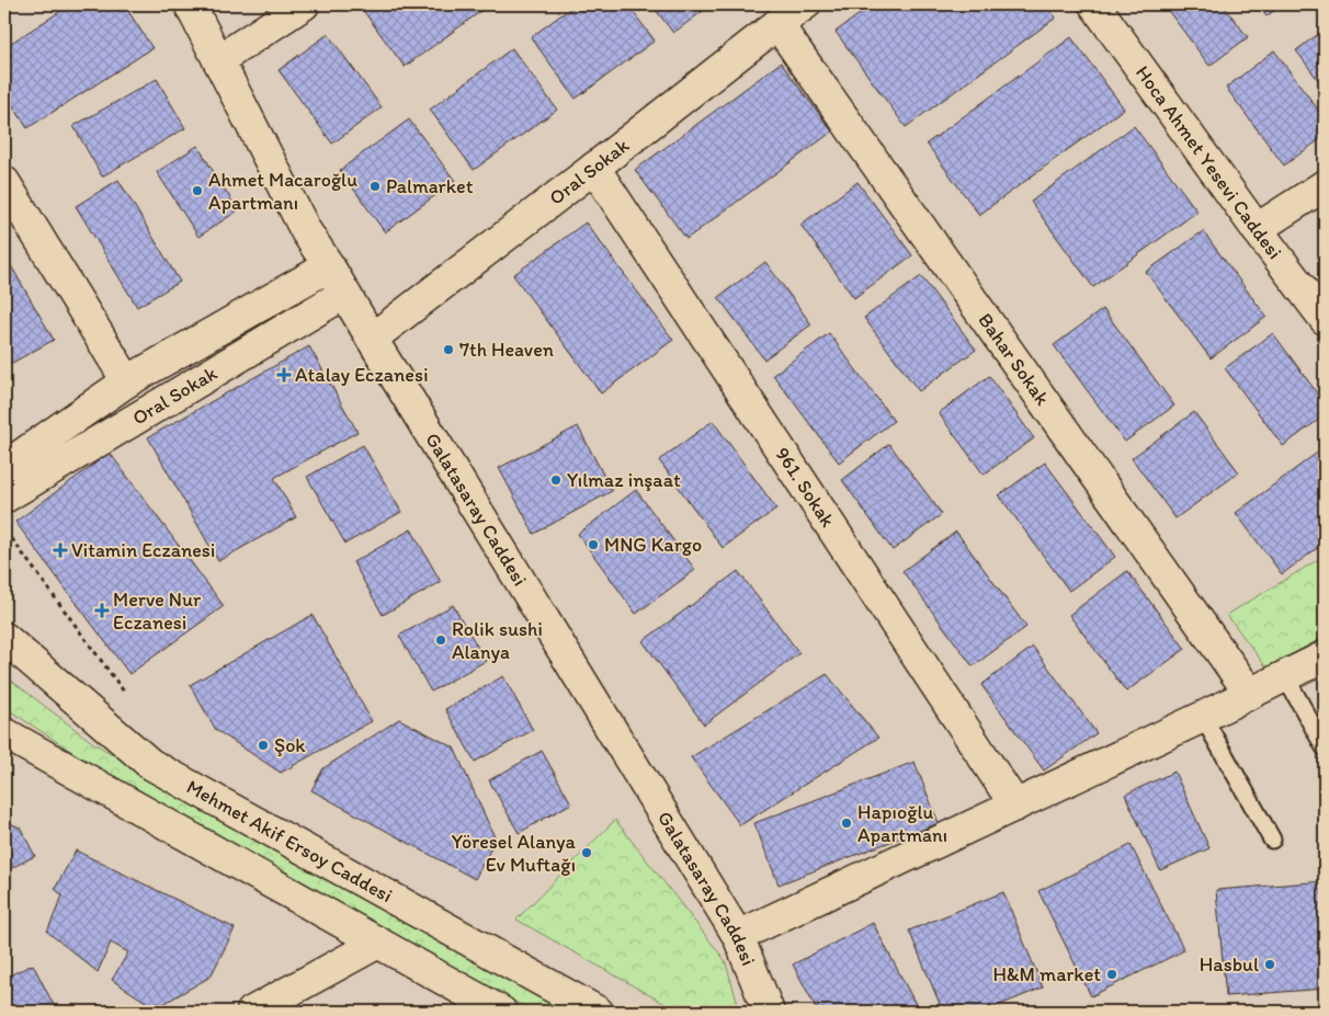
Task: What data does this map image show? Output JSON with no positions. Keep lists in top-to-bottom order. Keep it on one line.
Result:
{"streets":{"street":["Hoca Ahmet Yesevi Caddesi","Oral Sokak","Bahar Sokak","961. Sokak","Galatasaray Caddesi","Mehmet Akif Ersoy Caddesi"]},"crossings":[["Oral Sokak","Bahar Sokak"],["Oral Sokak","961. Sokak"],["Oral Sokak","Galatasaray Caddesi"]],"places":{"other":["Palmarket","Ahmet Macaroğlu Apartmanı","7th Heaven","Yılmaz inşaat","MNG Kargo","Rolik sushi Alanya","Şok","Hapıoğlu Apartmanı","Yöresel Alanya Ev Muftağı","Hasbul","H&M market"],"health":["Atalay Eczanesi","Vitamin Eczanesi","Merve Nur Eczanesi"]}}
